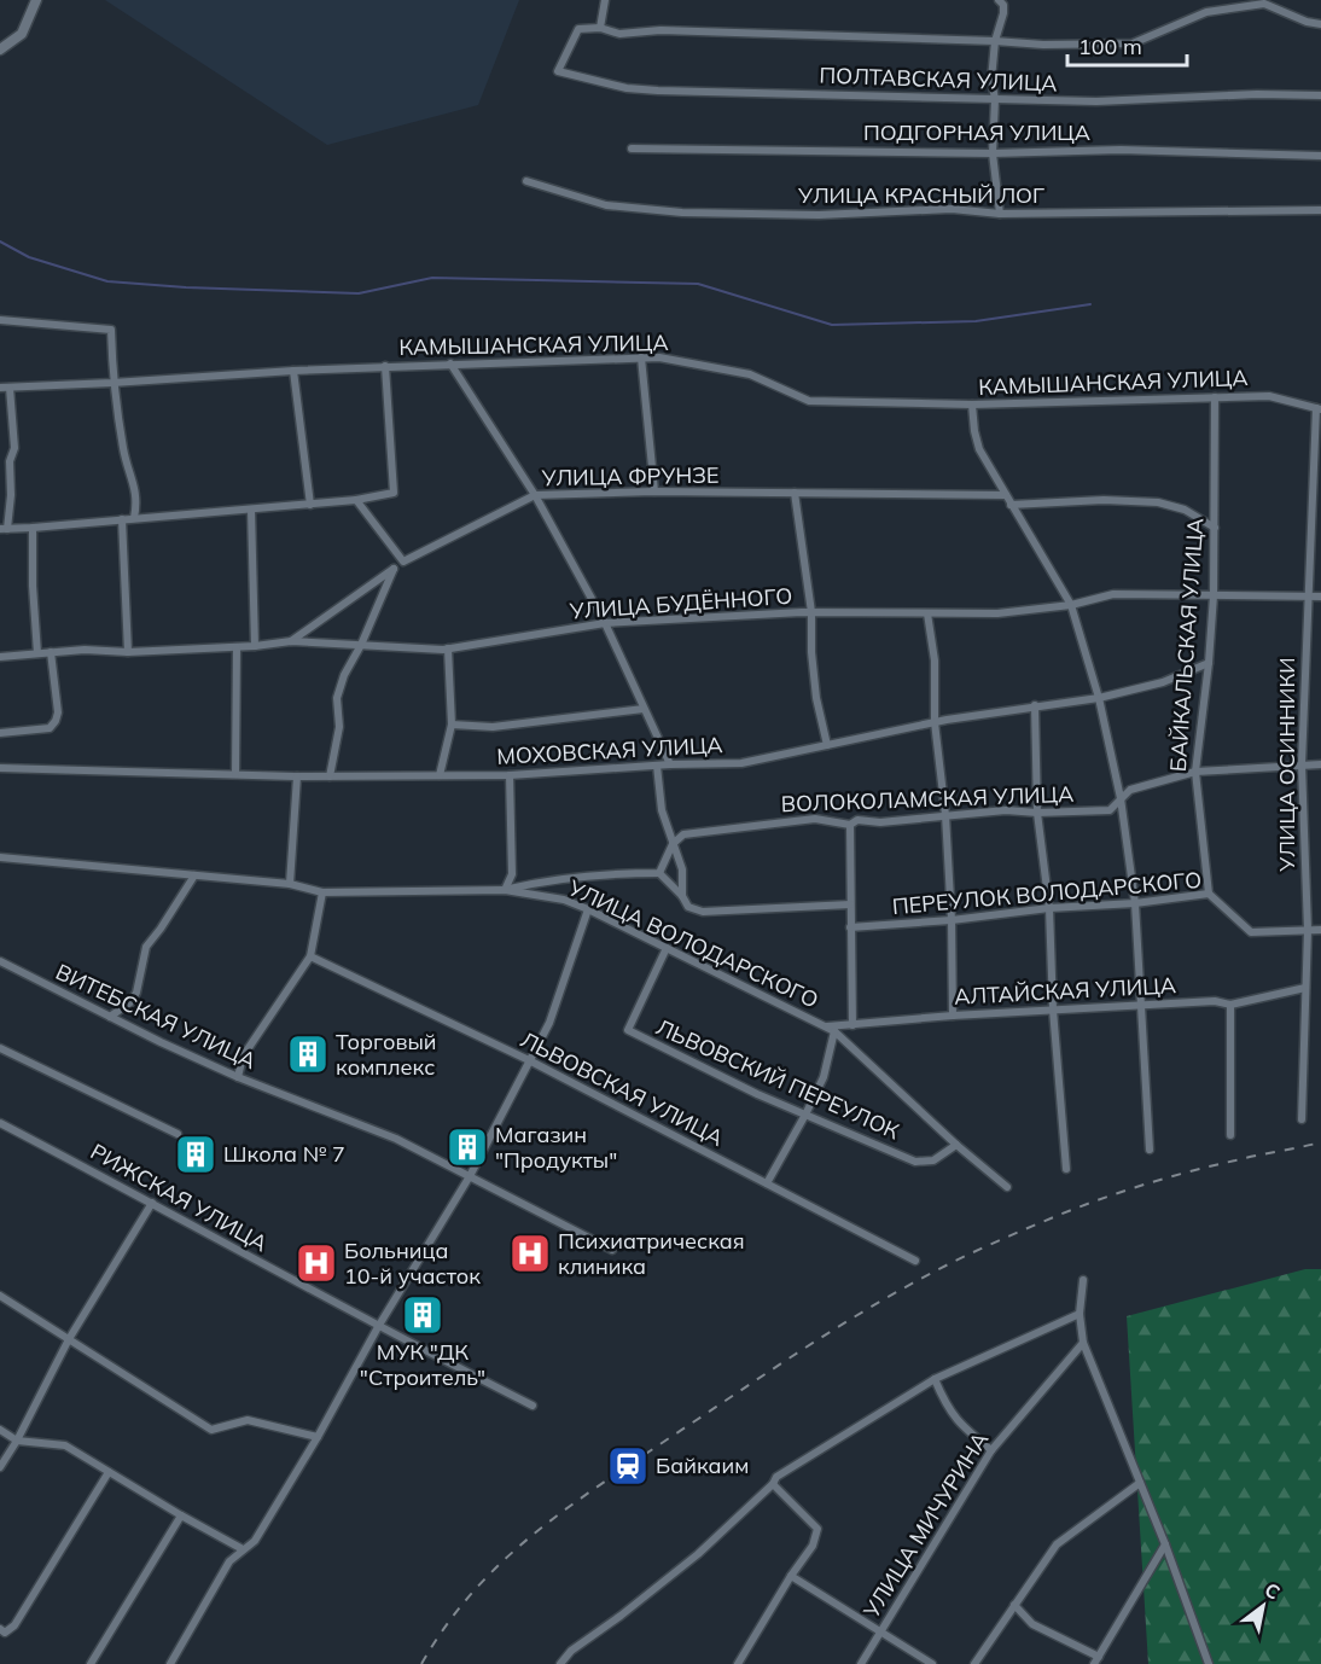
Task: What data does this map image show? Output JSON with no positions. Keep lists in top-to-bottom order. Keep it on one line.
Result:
{"streets":{"street":["ПОЛТАВСКАЯ УЛИЦА","ПОДГОРНАЯ УЛИЦА","УЛИЦА КРАСНЫЙ ЛОГ","КАМЫШАНСКАЯ УЛИЦА","УЛИЦА ФРУНЗЕ","УЛИЦА БУДЁННОГО","БАЙКАЛЬСКАЯ УЛИЦА","МОХОВСКАЯ УЛИЦА","УЛИЦА ОСИННИКИ","ВОЛОКОЛАМСКАЯ УЛИЦА","ПЕРЕУЛОК ВОЛОДАРСКОГО","УЛИЦА ВОЛОДАРСКОГО","АЛТАЙСКАЯ УЛИЦА","ВИТЕБСКАЯ УЛИЦА","ЛЬВОВСКИЙ ПЕРЕУЛОК","ЛЬВОВСКАЯ УЛИЦА","РИЖСКАЯ УЛИЦА","УЛИЦА МИЧУРИНА"]},"crossings":[["КАМЫШАНСКАЯ УЛИЦА","БАЙКАЛЬСКАЯ УЛИЦА"],["КАМЫШАНСКАЯ УЛИЦА","УЛИЦА ОСИННИКИ"],["УЛИЦА ФРУНЗЕ","УЛИЦА БУДЁННОГО"],["УЛИЦА БУДЁННОГО","БАЙКАЛЬСКАЯ УЛИЦА"],["УЛИЦА БУДЁННОГО","УЛИЦА ОСИННИКИ"],["БАЙКАЛЬСКАЯ УЛИЦА","МОХОВСКАЯ УЛИЦА"],["БАЙКАЛЬСКАЯ УЛИЦА","ВОЛОКОЛАМСКАЯ УЛИЦА"],["БАЙКАЛЬСКАЯ УЛИЦА","ПЕРЕУЛОК ВОЛОДАРСКОГО"],["УЛИЦА ОСИННИКИ","ВОЛОКОЛАМСКАЯ УЛИЦА"],["УЛИЦА ОСИННИКИ","ПЕРЕУЛОК ВОЛОДАРСКОГО"],["УЛИЦА ОСИННИКИ","АЛТАЙСКАЯ УЛИЦА"],["УЛИЦА ВОЛОДАРСКОГО","АЛТАЙСКАЯ УЛИЦА"],["УЛИЦА ВОЛОДАРСКОГО","ЛЬВОВСКИЙ ПЕРЕУЛОК"]],"places":{"building":["Торговый комплекс","Магазин \"Продукты\"","Школа № 7","МУК \"ДК \"Строитель\""],"hospital":["Психиатрическая клиника","Больница 10-й участок"],"station":["Байкаим"]},"scale_bar":"100 m","north":"top right"}
